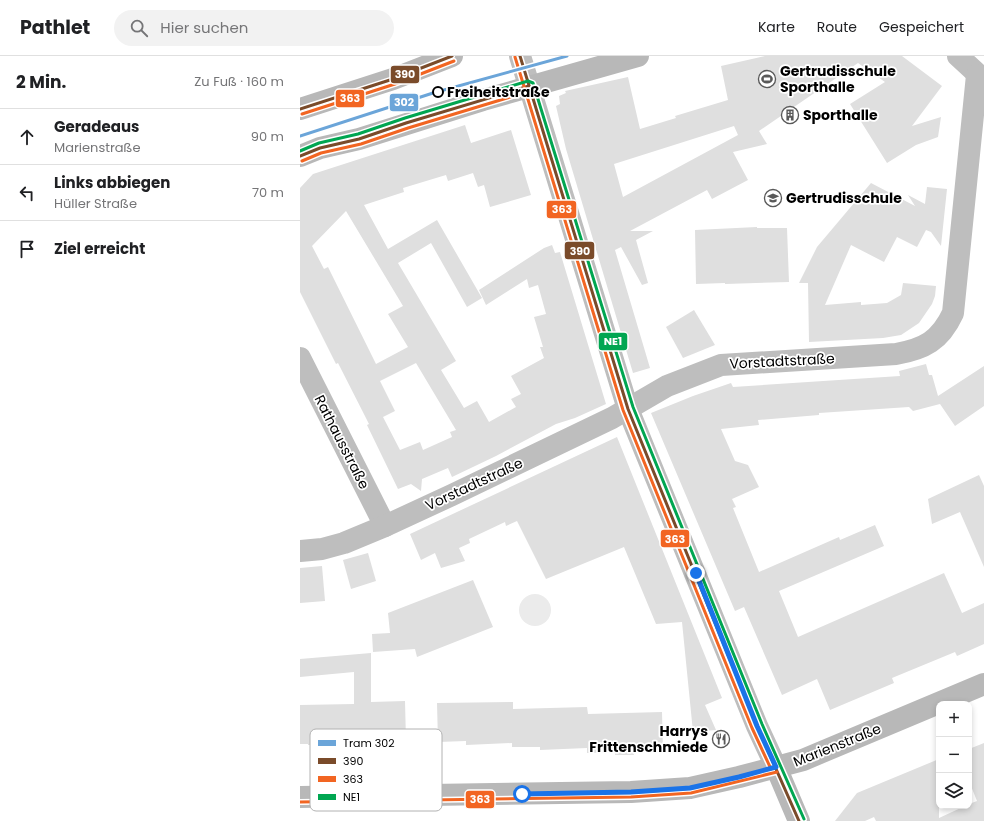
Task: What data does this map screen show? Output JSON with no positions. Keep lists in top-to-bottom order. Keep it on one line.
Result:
{"streets":{"main road":["Marienstraße"],"street":["Vorstadtstraße","Rathausstraße"]},"crossings":[["Vorstadtstraße","Rathausstraße"]],"places":{"sports":["Gertrudisschule Sporthalle"],"other":["Freiheitstraße"],"building":["Sporthalle"],"school or university":["Gertrudisschule"],"restaurant":["Harrys Frittenschmiede"]},"lines":["tram line 302","transit line 390","transit line 363","transit line NE1"],"legend":["Tram 302","390","363","NE1"],"page":{"header":"Pathlet","search":"Hier suchen","nav":["Karte","Route","Gespeichert"],"heading":["2 Min.","Zu Fuß · 160 m"],"list":[["Geradeaus","Marienstraße","90 m"],["Links abbiegen","Hüller Straße","70 m"],"Ziel erreicht"],"map_buttons":["+","−"]}}
